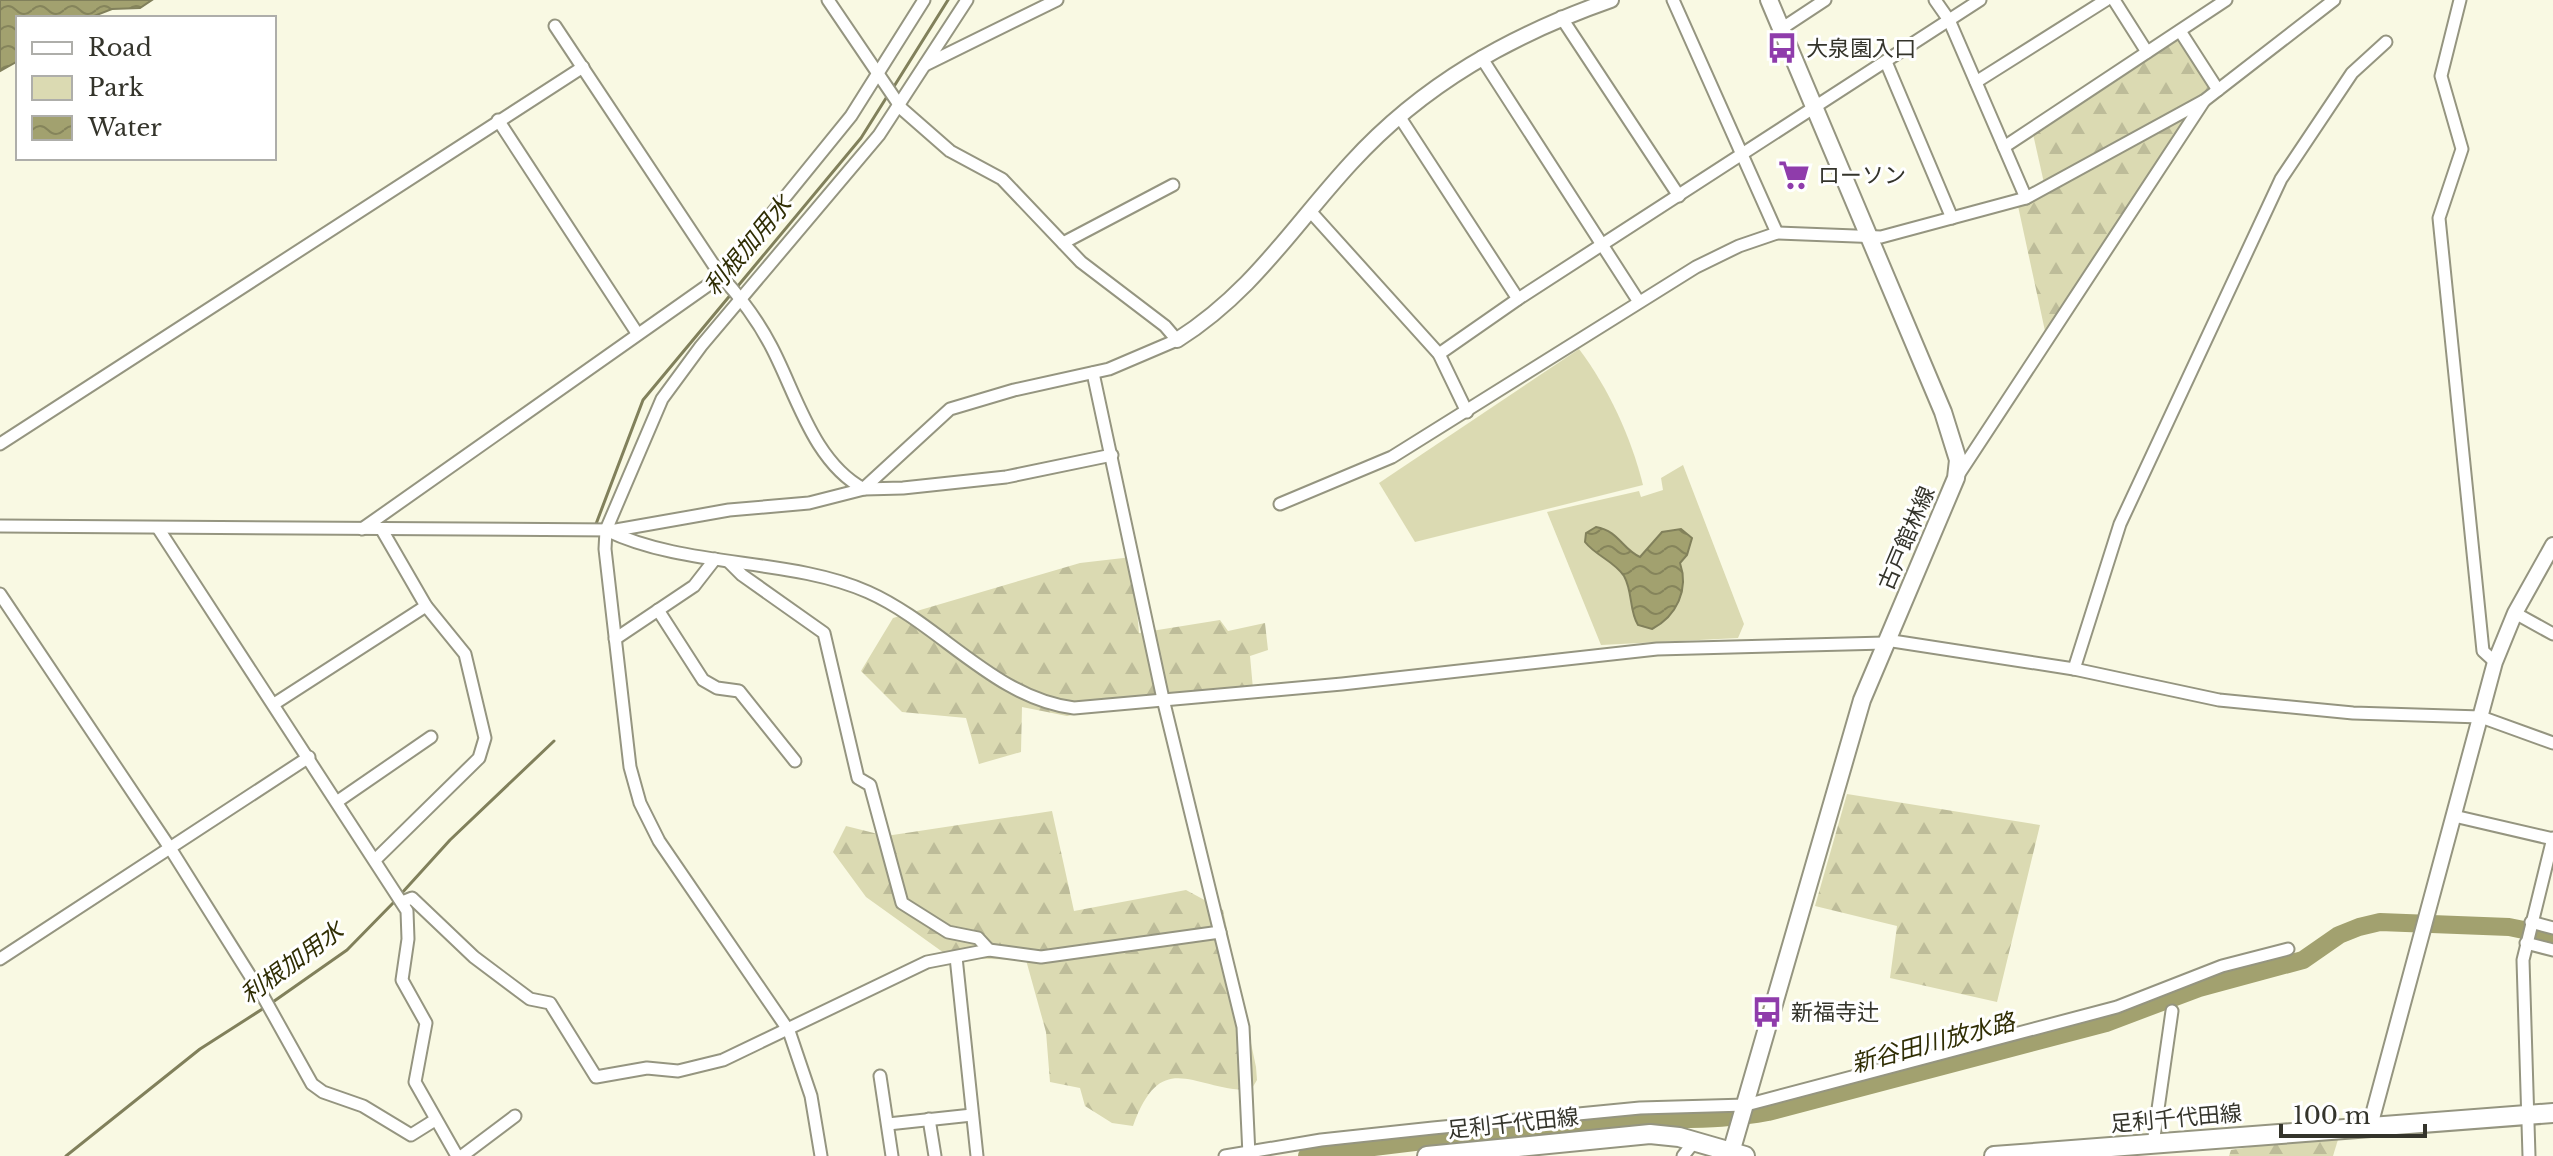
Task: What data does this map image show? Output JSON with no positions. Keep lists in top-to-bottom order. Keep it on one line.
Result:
{"streets":{"main road":["古戸館林線","足利千代田線"]},"crossings":[["古戸館林線","足利千代田線"]],"water":["利根加用水","新谷田川放水路"],"places":{"bus stop":["大泉園入口","新福寺辻"],"supermarket":["ローソン"]},"legend":["Road","Park","Water"],"scale_bar":"100 m"}
